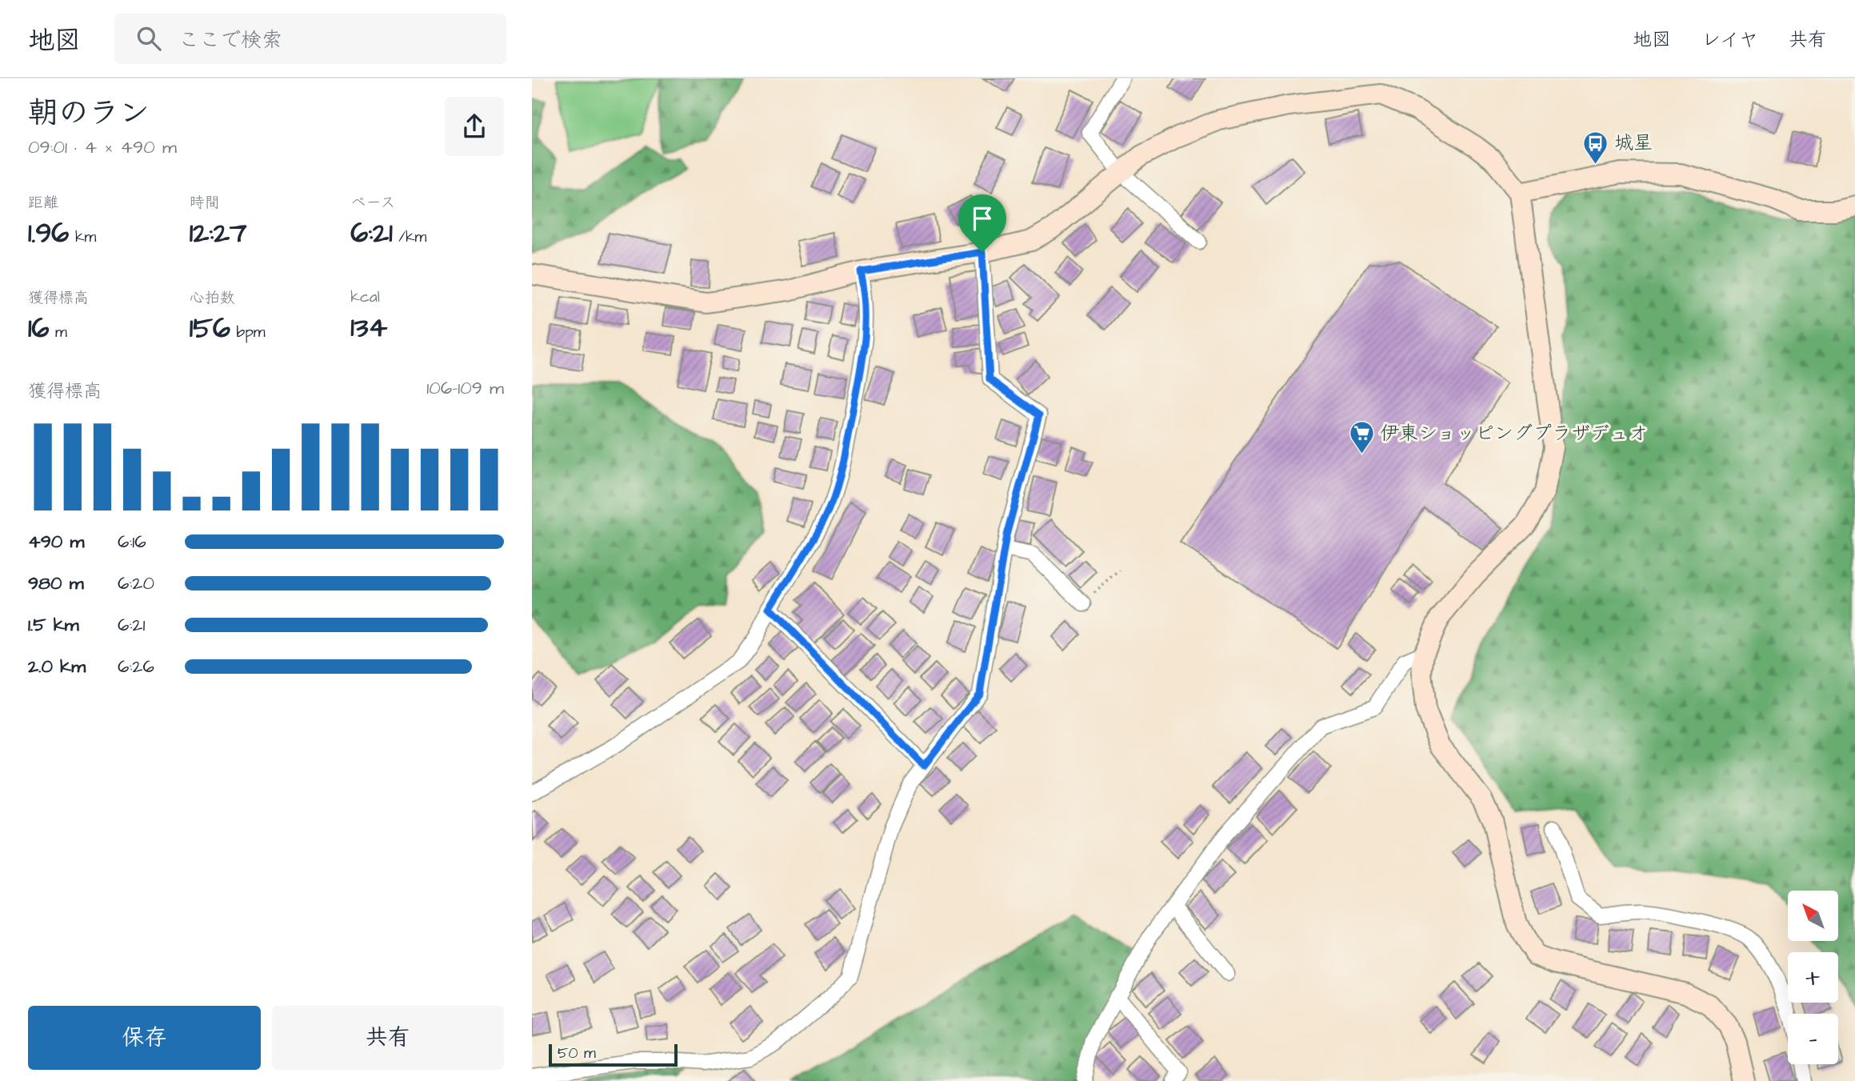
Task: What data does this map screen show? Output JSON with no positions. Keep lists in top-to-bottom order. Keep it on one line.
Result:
{"places":{"bus stop":["城星"],"supermarket":["伊東ショッピングプラザデュオ"]},"scale_bar":"50 m","north":"top left","page":{"header":"地図","search":"ここで検索","nav":["地図","レイヤ","共有"],"heading":["朝のラン","09:01 · 4 × 490 m"],"stats":[["距離","1.96 km"],["時間","12:27"],["ペース","6:21 /km"],["獲得標高","16 m"],["心拍数","156 bpm"],["kcal","134"]],"chart":["獲得標高","106–109 m"],"list":[{"name":"490 m","note":"6:16"},{"name":"980 m","note":"6:20"},{"name":"1.5 km","note":"6:21"},{"name":"2.0 km","note":"6:26"}],"map_buttons":["+","−"],"buttons":["保存","共有"],"scale":"50 m"}}
